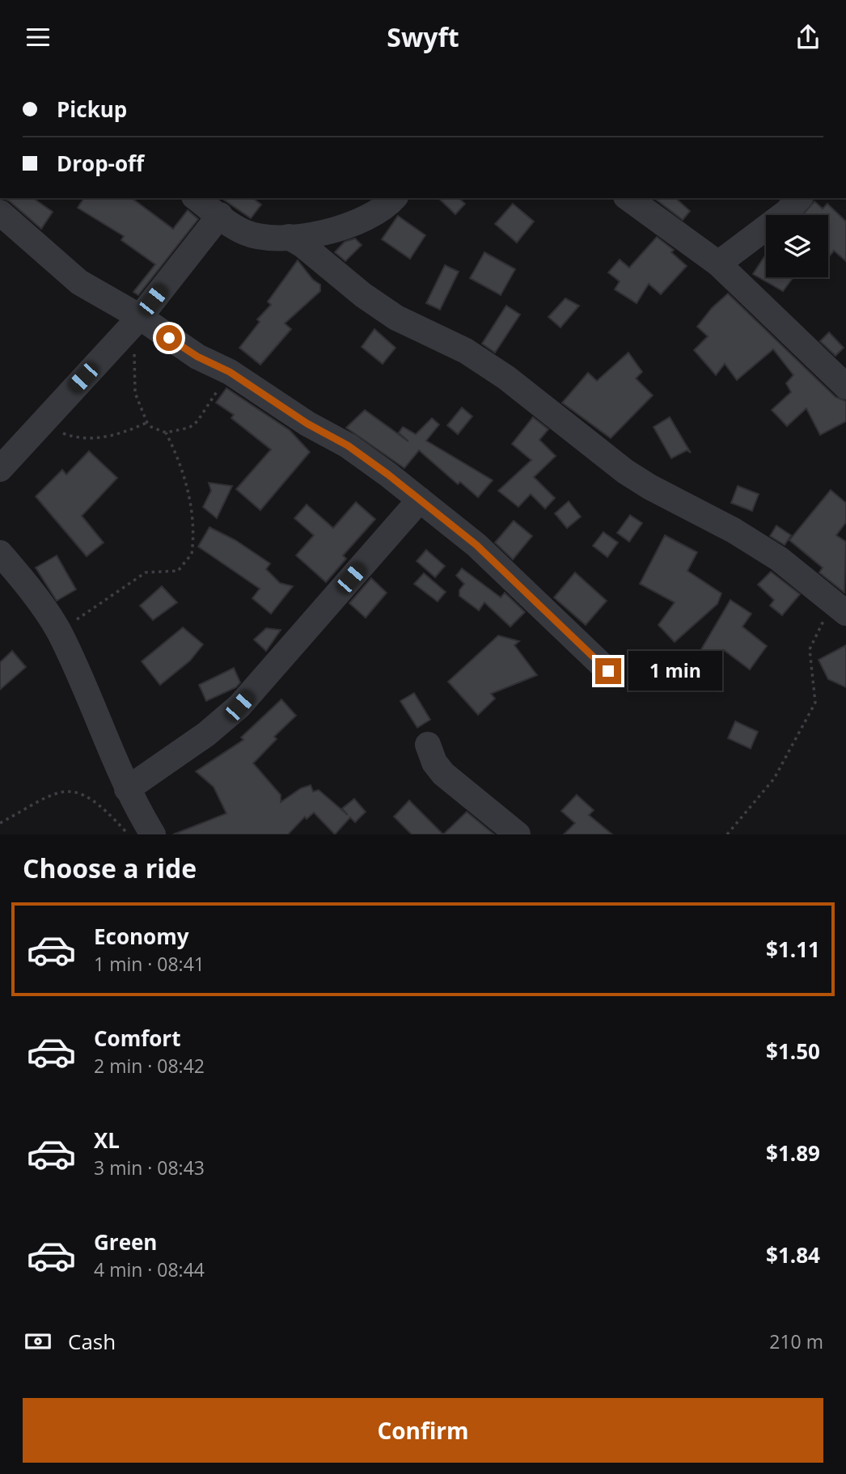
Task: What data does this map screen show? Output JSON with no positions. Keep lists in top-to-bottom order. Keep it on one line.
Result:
{"page":{"header":"Swyft","banner":["Pickup","Drop-off"],"bubble":"1 min","heading":"Choose a ride","list":[{"name":"Economy","note":"1 min · 08:41","value":"$1.11"},{"name":"Comfort","note":"2 min · 08:42","value":"$1.50"},{"name":"XL","note":"3 min · 08:43","value":"$1.89"},{"name":"Green","note":"4 min · 08:44","value":"$1.84"}],"pay":["Cash","210 m"],"buttons":"Confirm"}}
